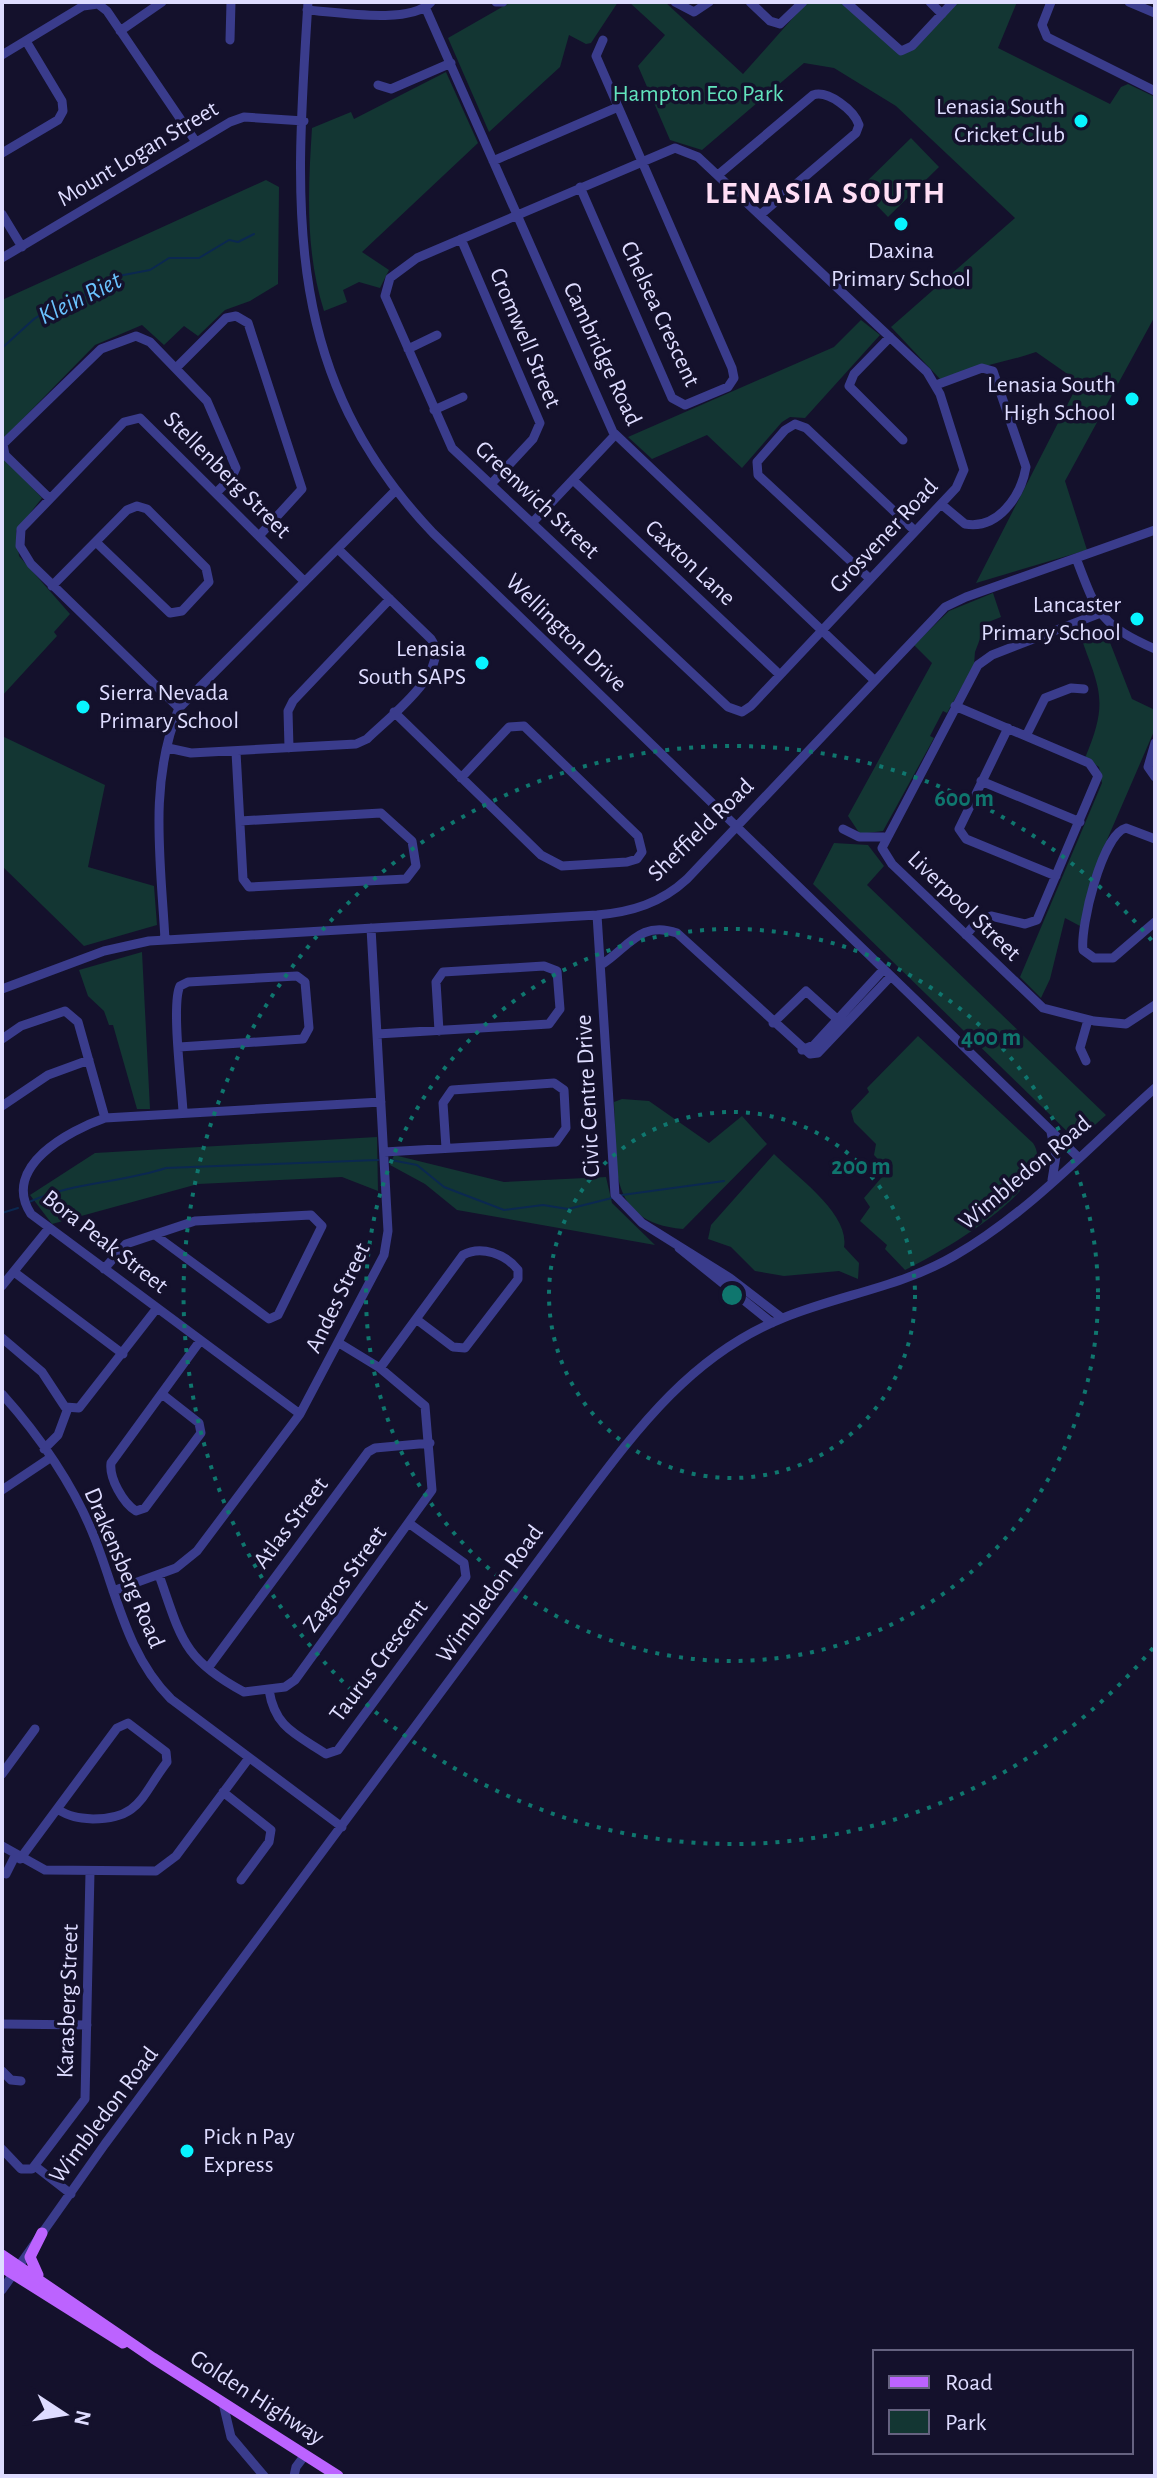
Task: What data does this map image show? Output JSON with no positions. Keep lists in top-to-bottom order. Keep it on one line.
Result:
{"streets":{"main road":["Golden Highway"],"street":["Mount Logan Street","Chelsea Crescent","Cromwell Street","Cambridge Road","Stellenberg Street","Greenwich Street","Grosvener Road","Caxton Lane","Wellington Drive","Sheffield Road","Liverpool Street","Civic Centre Drive","Wimbledon Road","Bora Peak Street","Andes Street","Atlas Street","Drakensberg Road","Zagros Street","Taurus Crescent","Karasberg Street"]},"crossings":[["Mount Logan Street","Wellington Drive"],["Chelsea Crescent","Grosvener Road"],["Cromwell Street","Greenwich Street"],["Cambridge Road","Greenwich Street"],["Cambridge Road","Grosvener Road"],["Cambridge Road","Sheffield Road"],["Greenwich Street","Grosvener Road"],["Grosvener Road","Caxton Lane"],["Wellington Drive","Sheffield Road"],["Wellington Drive","Wimbledon Road"],["Sheffield Road","Civic Centre Drive"],["Sheffield Road","Andes Street"],["Civic Centre Drive","Wimbledon Road"],["Wimbledon Road","Drakensberg Road"],["Wimbledon Road","Golden Highway"],["Bora Peak Street","Andes Street"],["Andes Street","Drakensberg Road"],["Andes Street","Zagros Street"],["Atlas Street","Zagros Street"],["Zagros Street","Taurus Crescent"]],"districts":["LENASIA SOUTH"],"water":["Klein Riet"],"parks":["Hampton Eco Park"],"places":["Lenasia South Cricket Club","Daxina Primary School","Lenasia South High School","Lancaster Primary School","Lenasia South SAPS","Sierra Nevada Primary School","Pick n Pay Express"],"legend":["Road","Park"],"north":"right","rings":["600 m","400 m","200 m"]}
